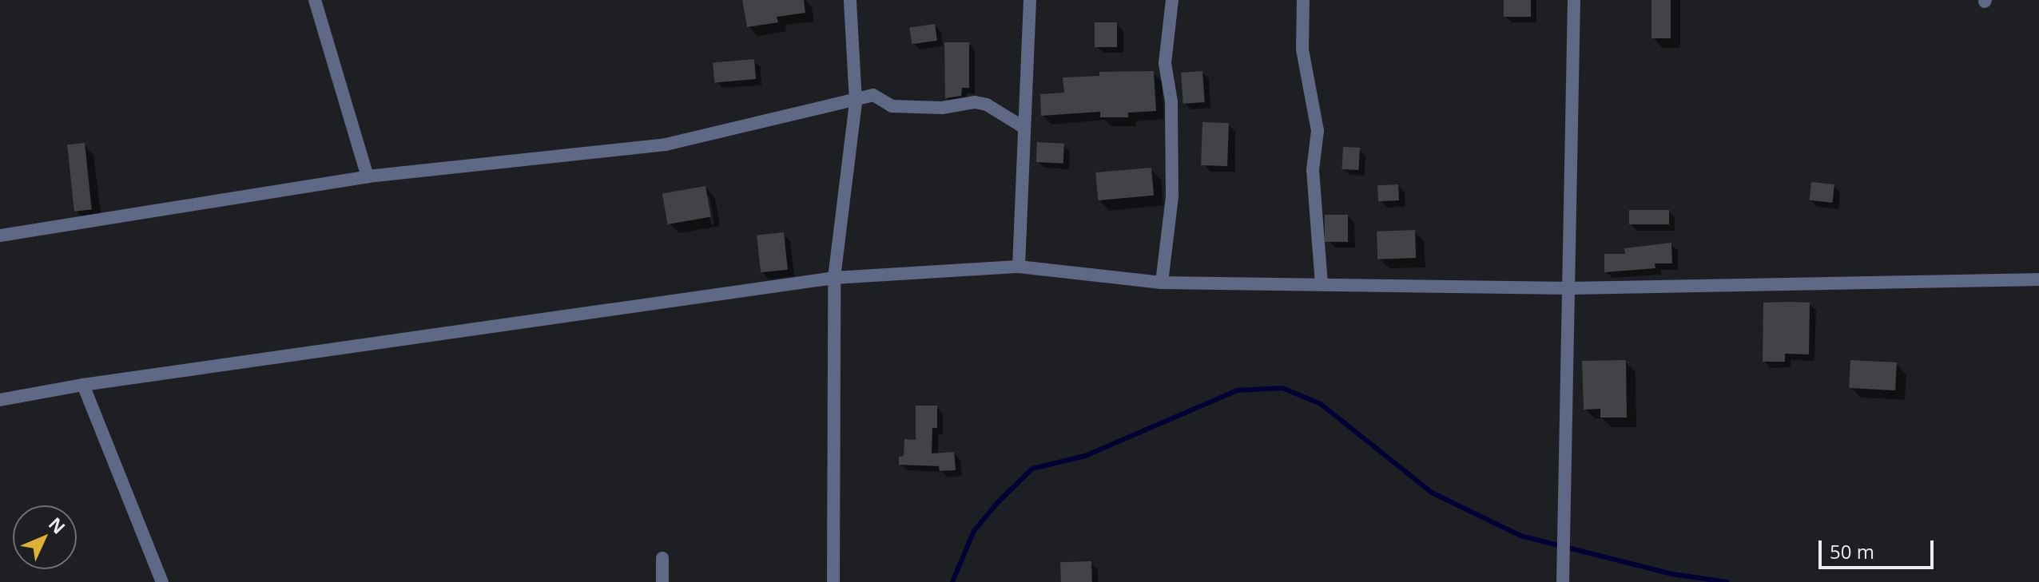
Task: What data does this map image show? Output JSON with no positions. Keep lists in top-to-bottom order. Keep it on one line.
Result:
{"scale_bar":"50 m","north":"top right"}
